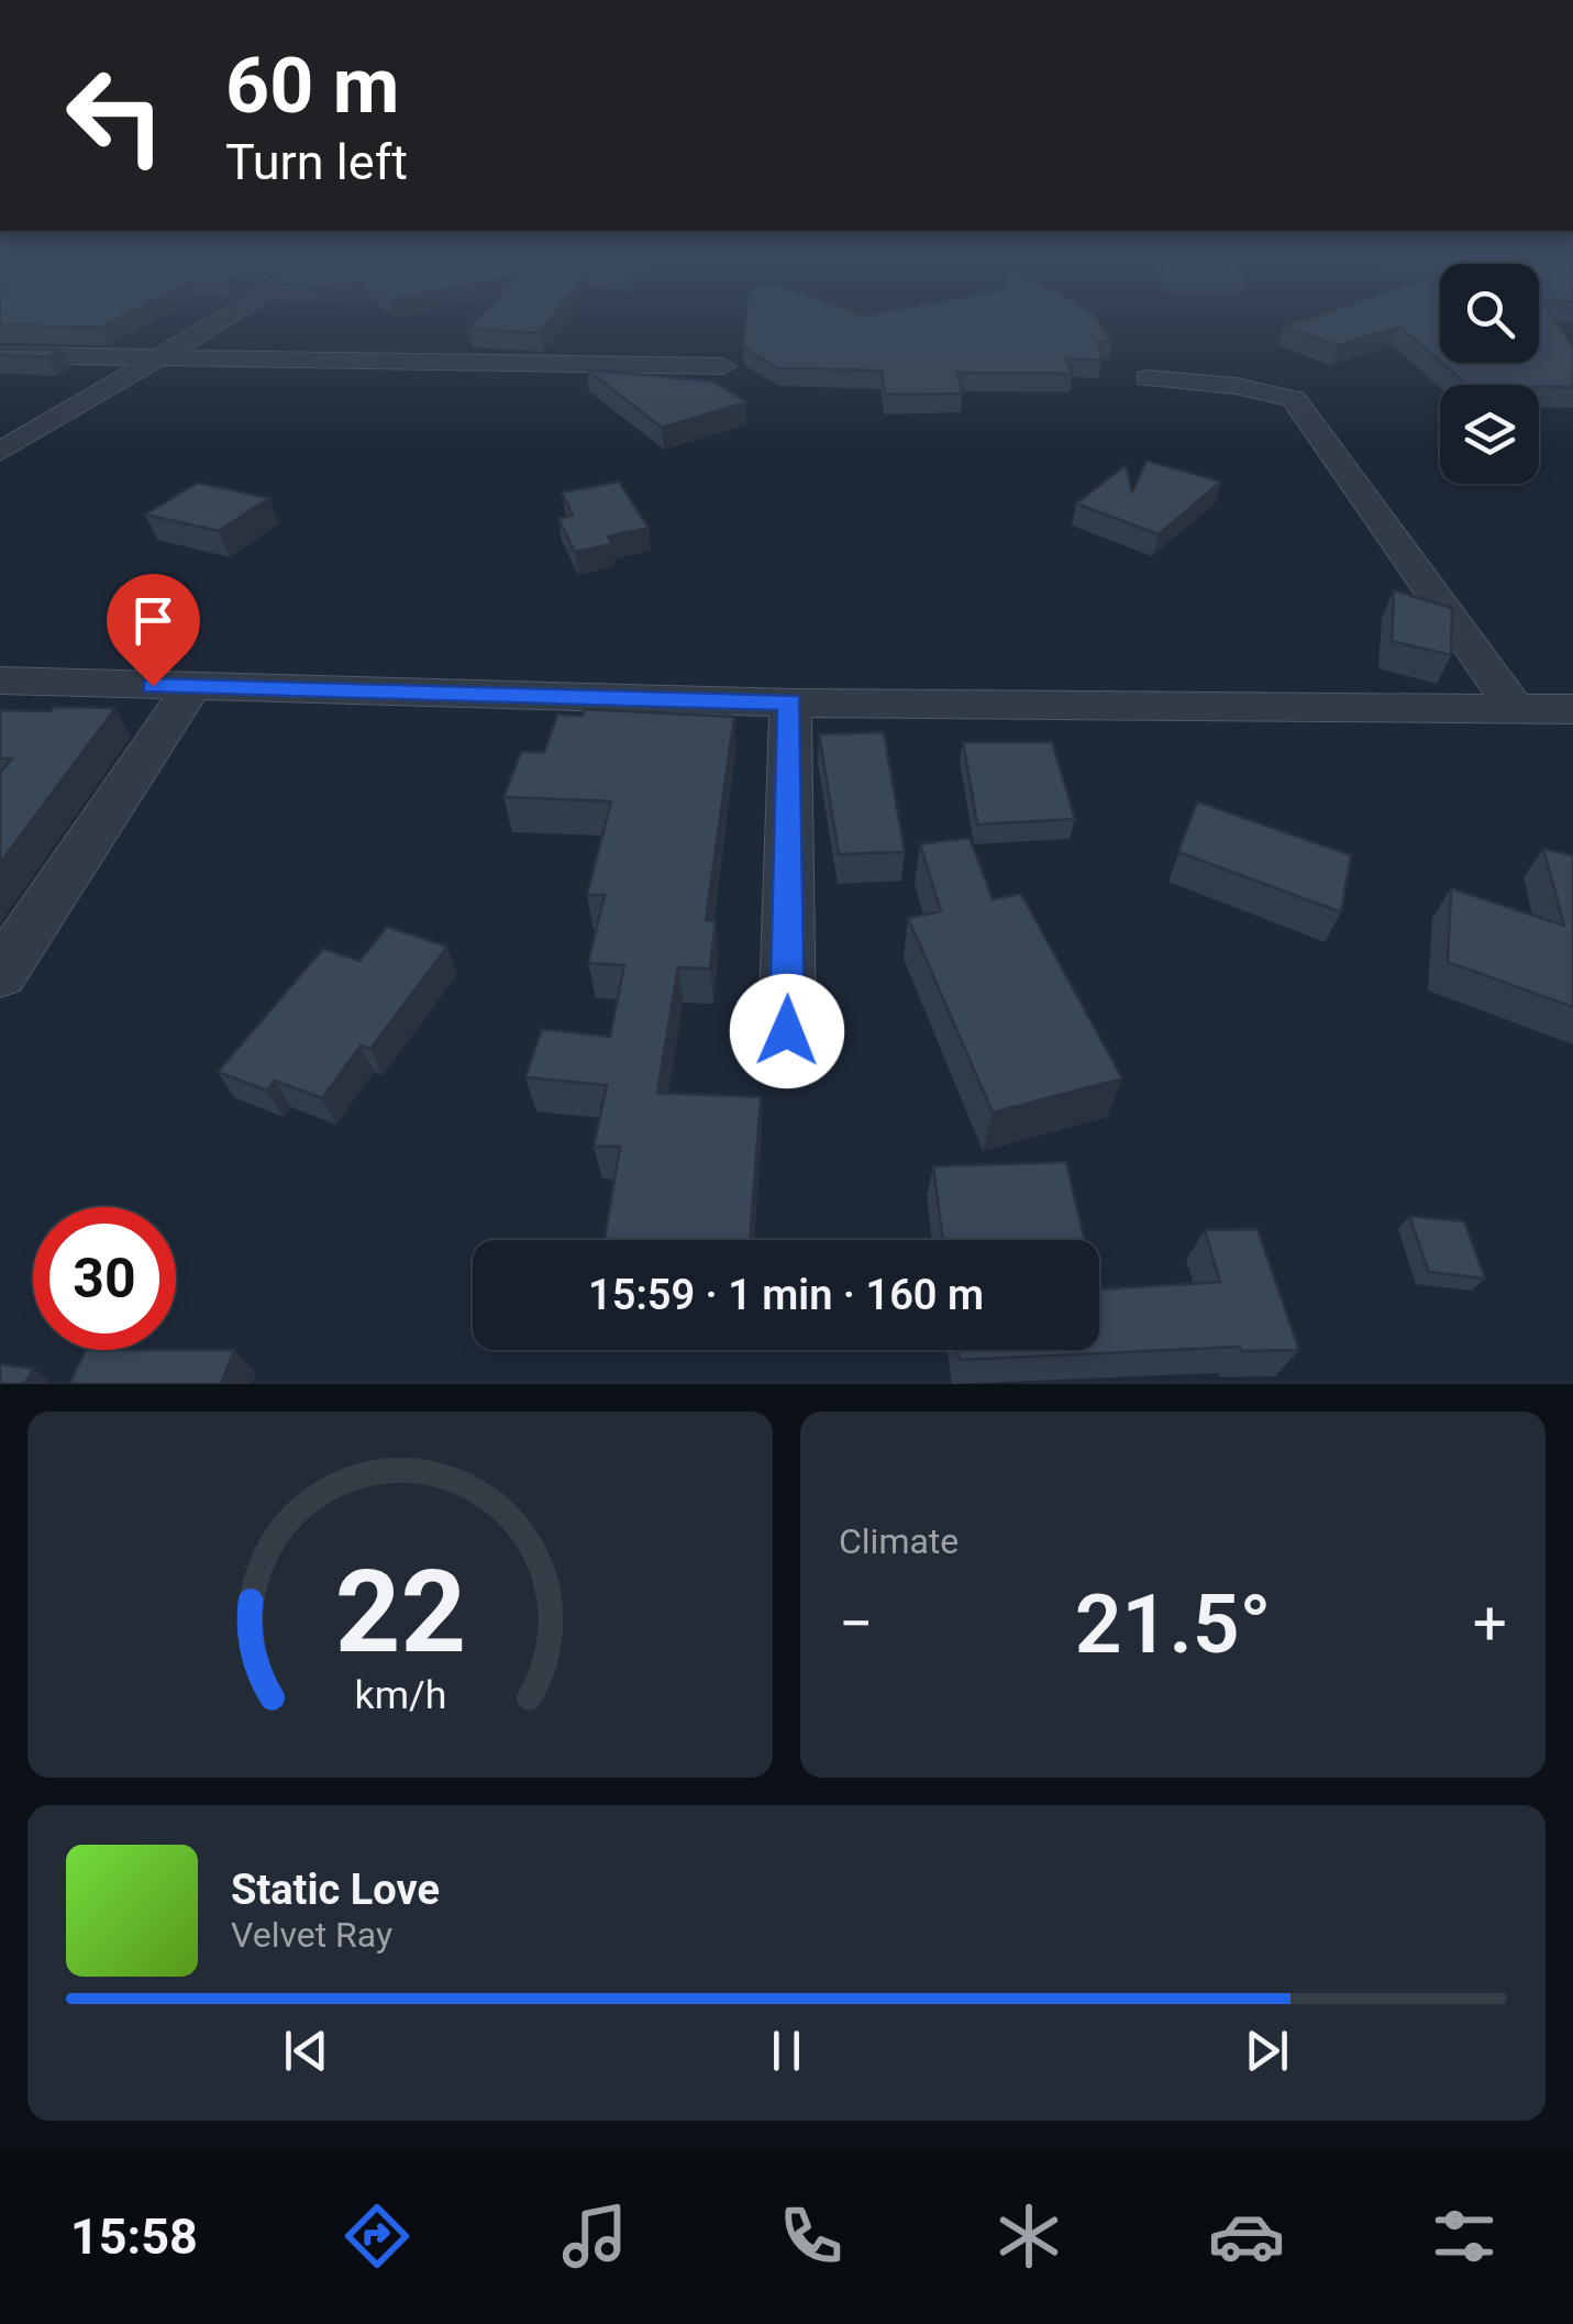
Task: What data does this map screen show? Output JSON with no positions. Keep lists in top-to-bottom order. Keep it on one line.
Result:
{"page":{"turn":["60 m","Turn left"],"limit":"30","trip":"15:59 · 1 min · 160 m","tile":"Climate","heat":["−","21.5°","+"],"song":["Static Love","Velvet Ray"],"tabs":"15:58","gauge":["22","km/h"]}}
